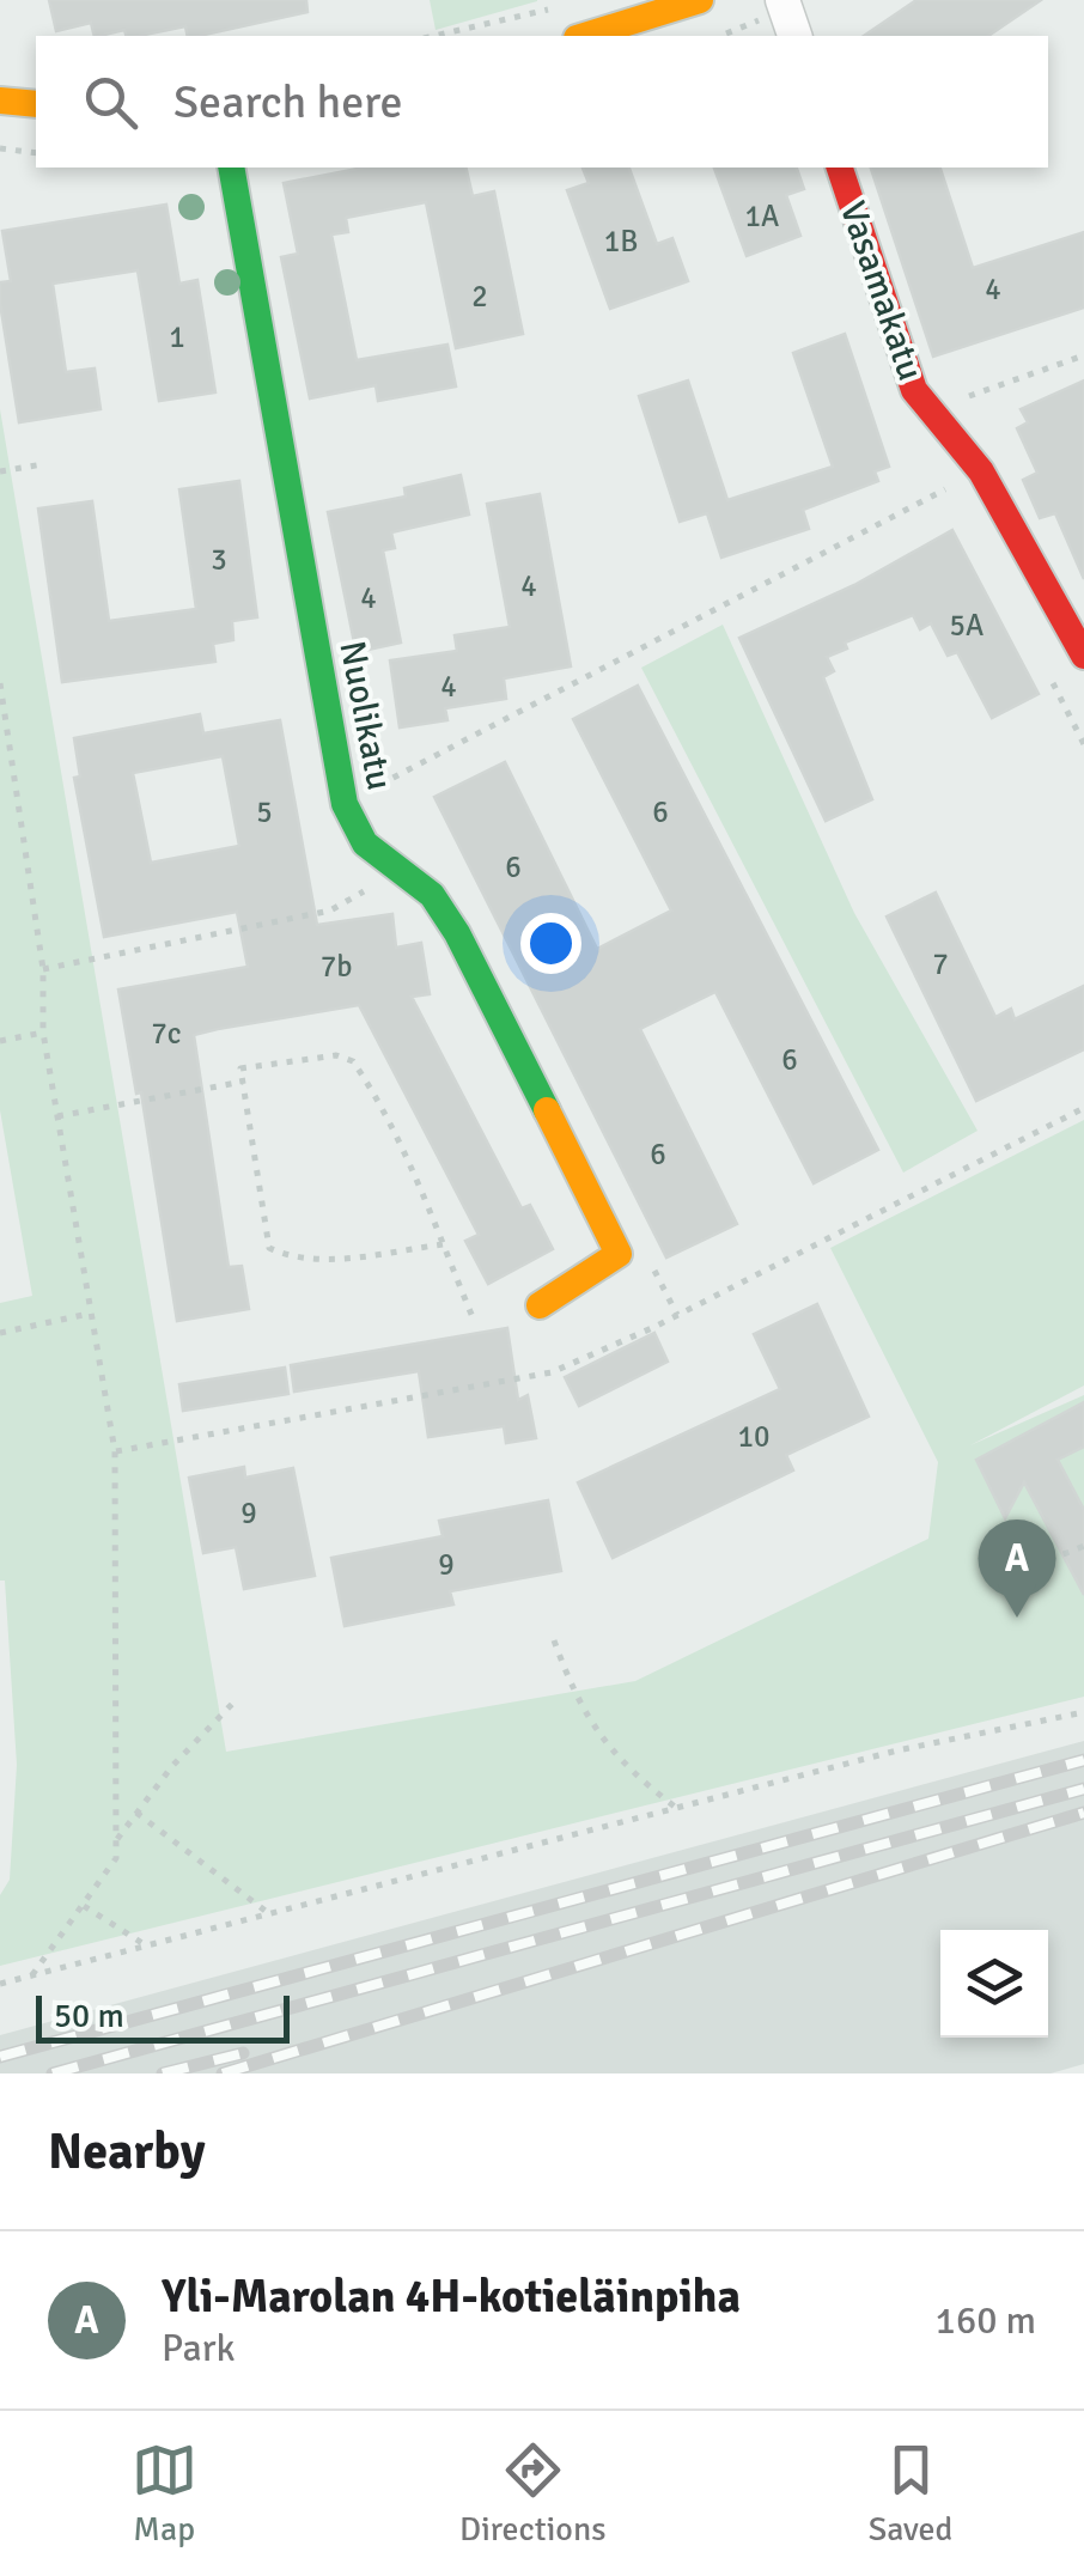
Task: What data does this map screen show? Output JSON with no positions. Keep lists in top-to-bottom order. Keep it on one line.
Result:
{"streets":{"street":["Vasamakatu","Nuolikatu"]},"house_numbers":["1A","1B","4","2","1","3","4","4","5A","4","5","6","6","7","7b","7c","6","6","10","9","9"],"scale_bar":"50 m","page":{"search":"Search here","pins":"A","scale":"50 m","heading":"Nearby","list":[{"mark":"A","name":"Yli-Marolan 4H-kotieläinpiha","note":"Park","value":"160 m"}],"nav":["Map","Directions","Saved"]}}
